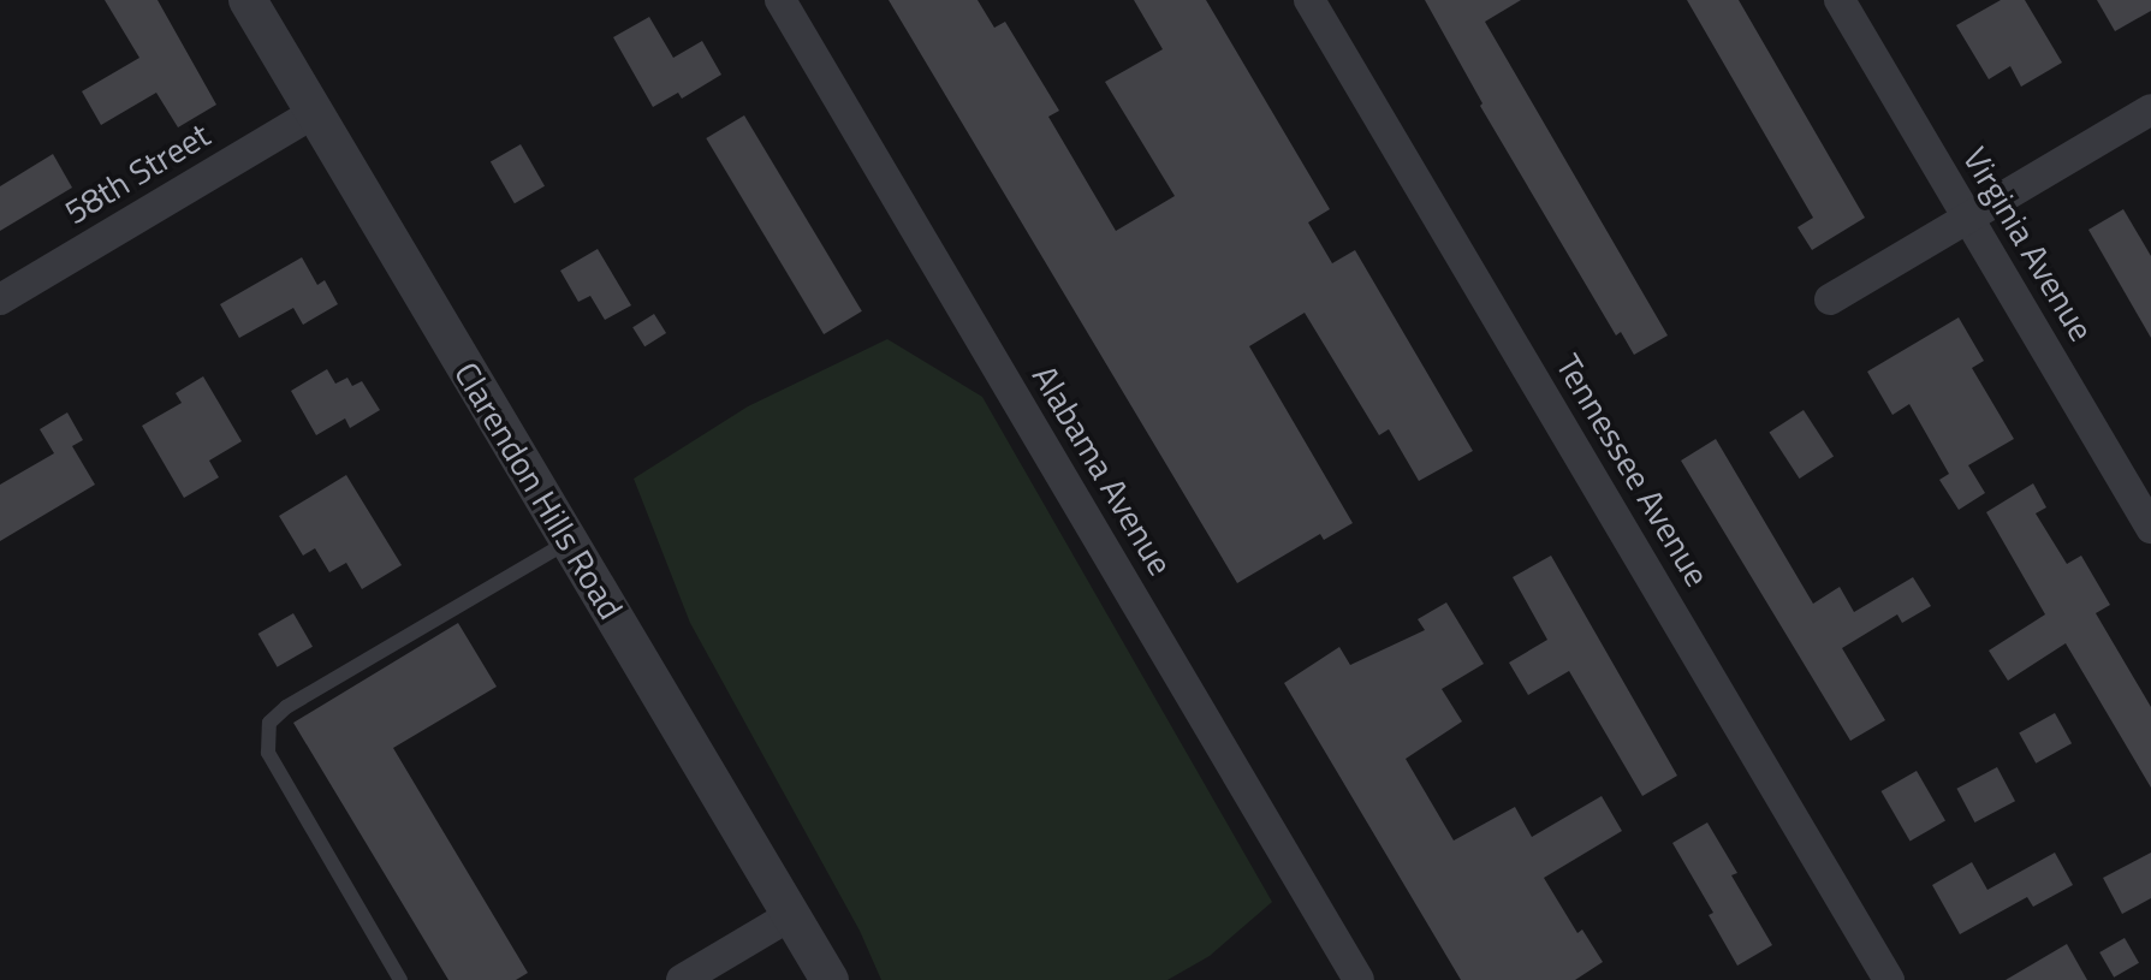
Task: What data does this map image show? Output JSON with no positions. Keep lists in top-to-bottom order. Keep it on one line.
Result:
{"streets":{"street":["58th Street","Virginia Avenue","Alabama Avenue","Tennessee Avenue","Clarendon Hills Road"]},"crossings":[["58th Street","Clarendon Hills Road"]]}
